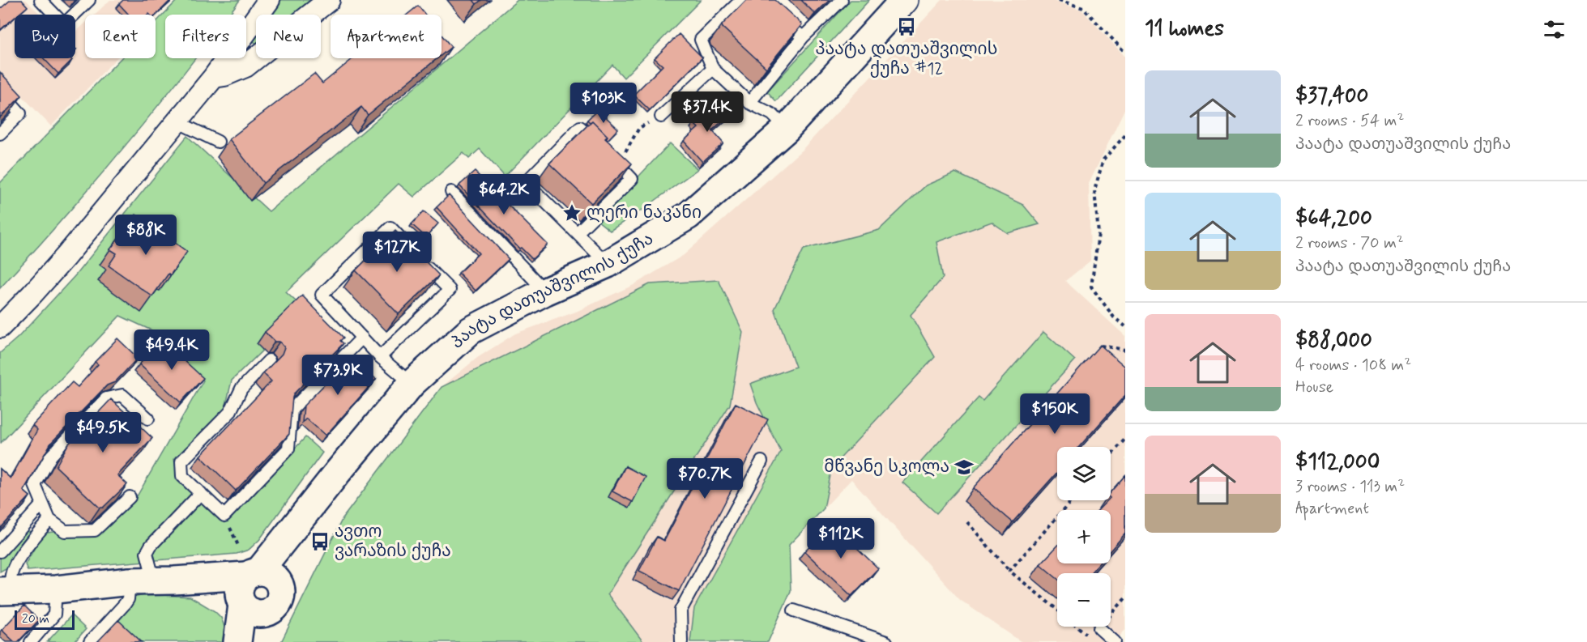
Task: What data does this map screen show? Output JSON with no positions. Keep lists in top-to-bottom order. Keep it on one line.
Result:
{"streets":{"main road":["პაატა დათუაშვილის ქუჩა"]},"places":{"bus stop":["პაატა დათუაშვილის ქუჩა #12","ავთო ვარაზის ქუჩა"],"place":["ლერი ნაკანი"],"school or university":["მწვანე სკოლა"]},"scale_bar":"20 m","page":{"heading":"11 homes","chip":["Buy","Rent","Filters","New","Apartment"],"list":[{"name":"$37,400","note":"2 rooms · 54 m² · პაატა დათუაშვილის ქუჩა"},{"name":"$64,200","note":"2 rooms · 70 m² · პაატა დათუაშვილის ქუჩა"},{"name":"$88,000","note":"4 rooms · 108 m² · House"},{"name":"$112,000","note":"3 rooms · 113 m² · Apartment"}],"price":["$103K","$37.4K","$64.2K","$88K","$127K","$49.4K","$73.9K","$150K","$49.5K","$70.7K","$112K"],"map_buttons":["+","−"],"scale":"20 m"}}
